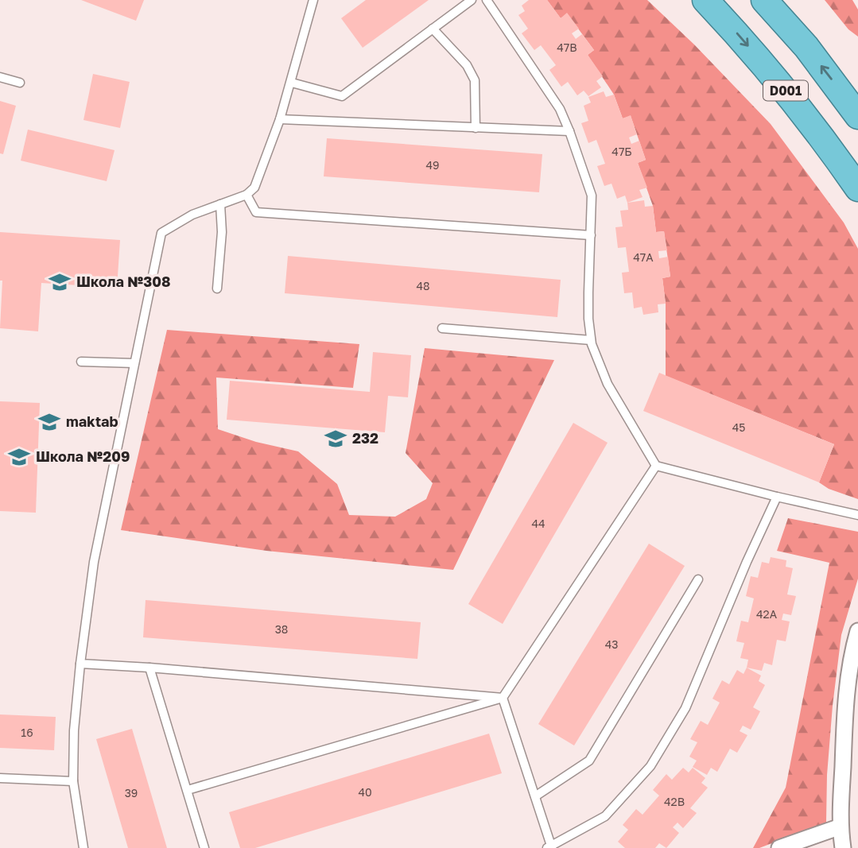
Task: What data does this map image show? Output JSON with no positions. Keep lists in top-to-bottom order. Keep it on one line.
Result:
{"streets":{"highway":["D001"]},"places":{"school or university":["Школа №308","maktab","232","Школа №209"]},"house_numbers":["47В","47Б","49","47А","48","45","44","42А","38","43","16","40","39","42В"]}
